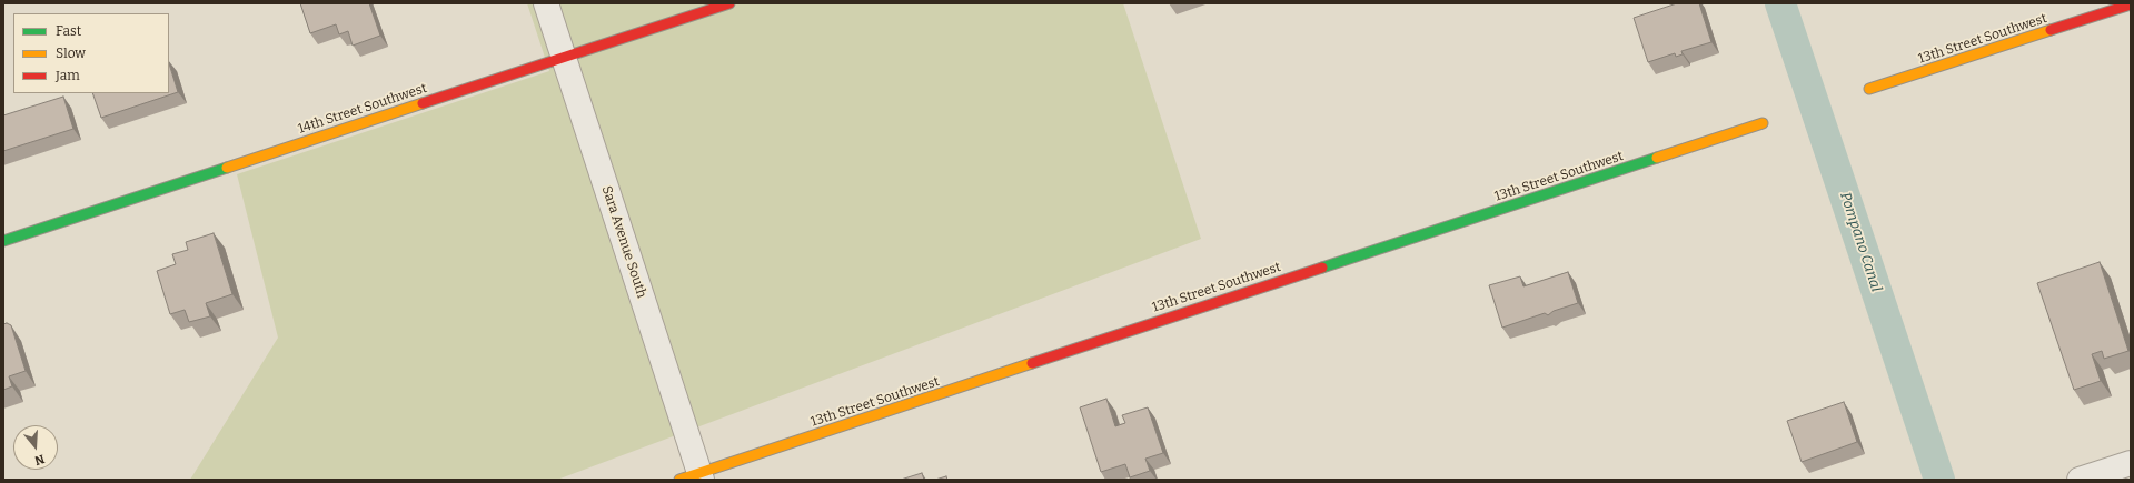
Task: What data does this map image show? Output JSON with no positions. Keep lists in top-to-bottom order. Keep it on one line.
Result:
{"streets":{"street":["13th Street Southwest","14th Street Southwest","Sara Avenue South"]},"crossings":[["13th Street Southwest","Sara Avenue South"],["14th Street Southwest","Sara Avenue South"]],"water":["Pompano Canal"],"legend":["Fast","Slow","Jam"],"north":"bottom"}
